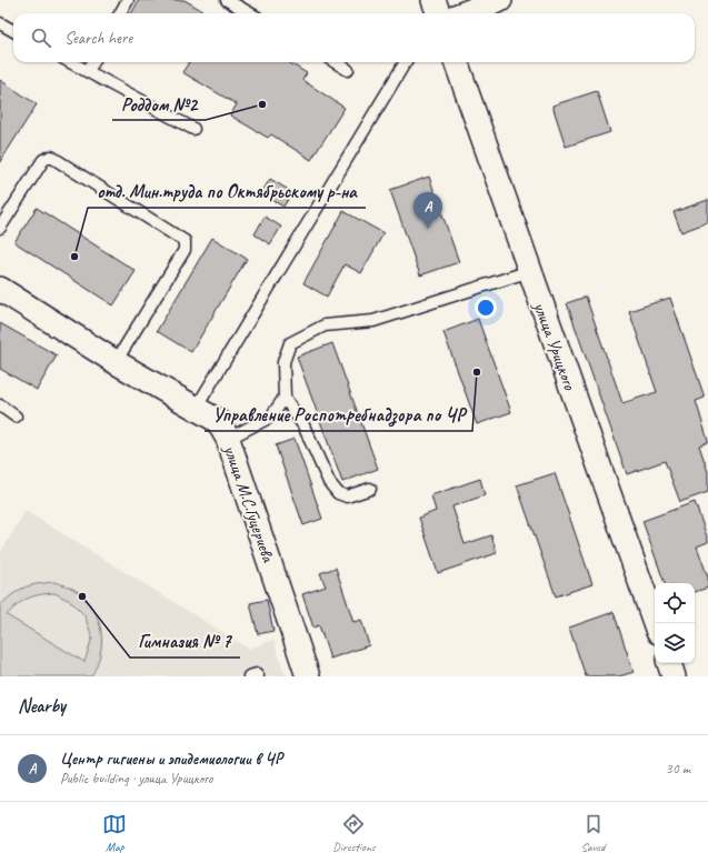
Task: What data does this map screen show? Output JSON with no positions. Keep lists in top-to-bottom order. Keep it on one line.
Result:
{"streets":{"street":["улица Урицкого","улица М.С.Гуцериева"]},"places":["Роддом №2","отд. Мин.труда по Октябрьскому р-на","Управление Роспотребнадзора по ЧР","Гимназия № 7"],"page":{"search":"Search here","pins":"A","heading":"Nearby","list":[{"mark":"A","name":"Центр гигиены и эпидемиологии в ЧР","note":"Public building · улица Урицкого","value":"30 m"}],"nav":["Map","Directions","Saved"]}}
